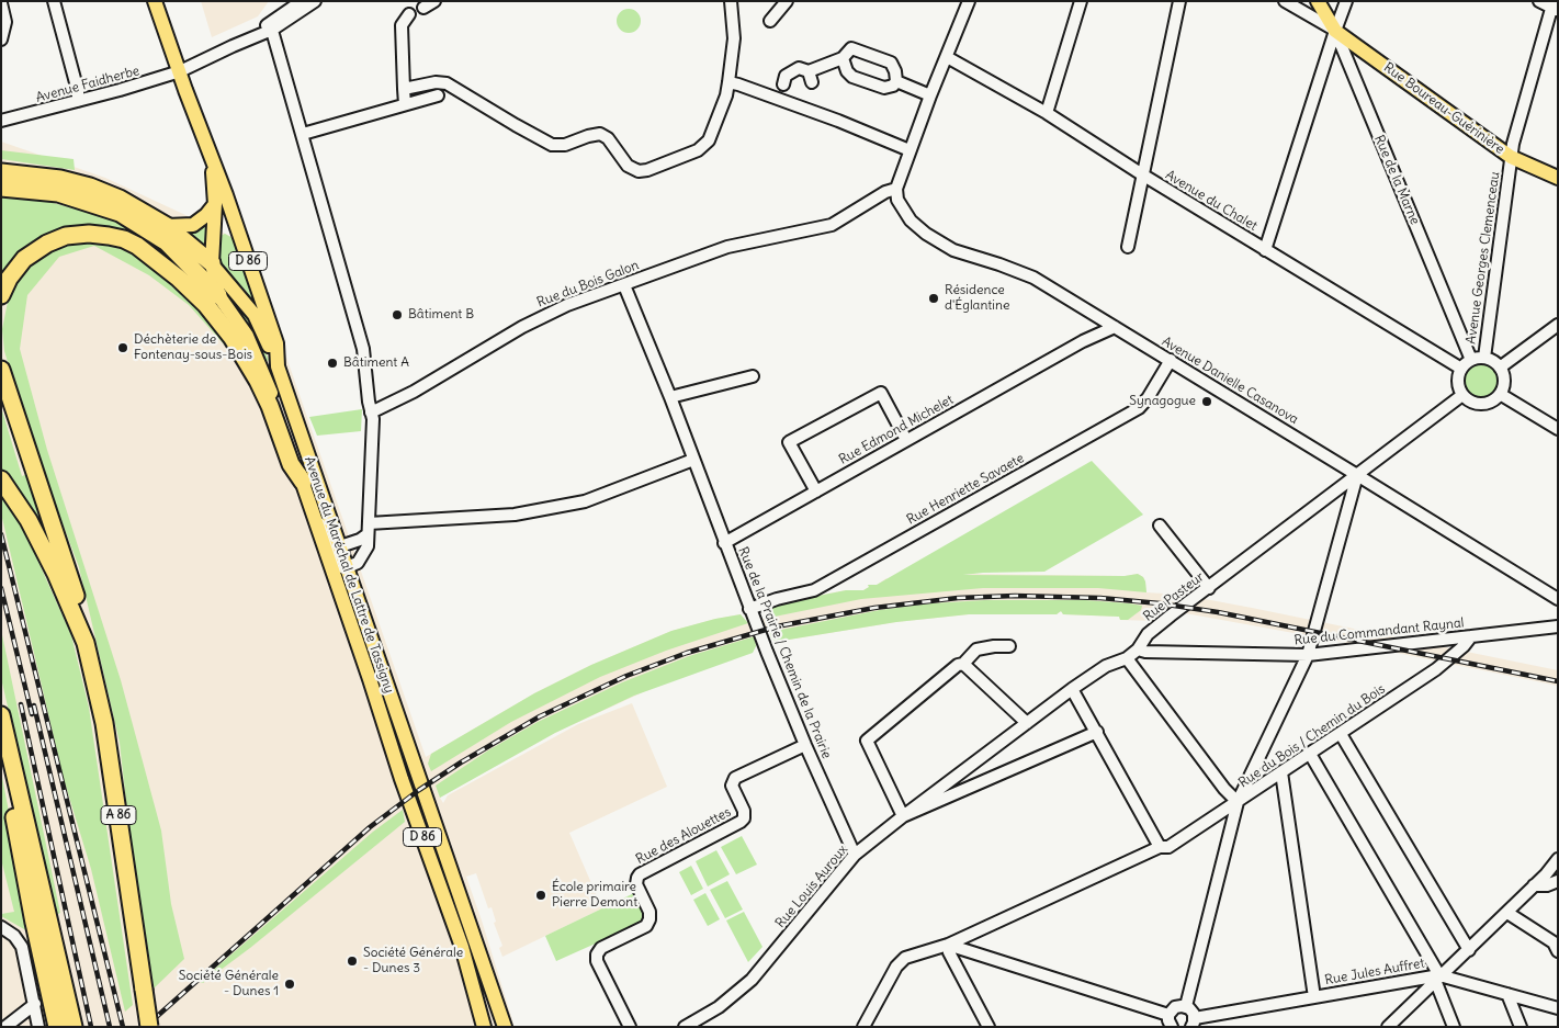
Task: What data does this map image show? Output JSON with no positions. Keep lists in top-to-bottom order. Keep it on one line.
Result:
{"streets":{"highway":["A 86"],"main road":["Rue Boureau-Guérinière","Rue de la Marne","D 86","Avenue du Maréchal de Lattre de Tassigny"],"street":["Avenue Faidherbe","Avenue du Chalet","Avenue Georges Clemenceau","Rue du Bois Galon","Avenue Danielle Casanova","Rue Edmond Michelet","Rue Henriette Savaete","Rue Pasteur","Rue du Commandant Raynal","Rue de la Prairie / Chemin de la Prairie","Rue du Bois / Chemin du Bois","Rue des Alouettes","Rue Louis Auroux","Rue Jules Auffret"]},"crossings":[["Avenue Faidherbe","Avenue du Maréchal de Lattre de Tassigny"],["Rue Boureau-Guérinière","Rue de la Marne"],["Rue Boureau-Guérinière","Avenue Georges Clemenceau"],["Rue de la Marne","Avenue du Chalet"],["Rue de la Marne","Avenue Georges Clemenceau"],["Rue de la Marne","Rue Pasteur"],["Avenue du Chalet","Avenue Georges Clemenceau"],["Avenue du Chalet","Rue Pasteur"],["Avenue Georges Clemenceau","Rue Pasteur"],["D 86","Avenue du Maréchal de Lattre de Tassigny"],["Rue du Bois Galon","Avenue Danielle Casanova"],["Rue du Bois Galon","Rue de la Prairie / Chemin de la Prairie"],["Avenue Danielle Casanova","Rue Edmond Michelet"],["Avenue Danielle Casanova","Rue Henriette Savaete"],["Avenue Danielle Casanova","Rue Pasteur"],["Rue Edmond Michelet","Rue de la Prairie / Chemin de la Prairie"],["Rue Henriette Savaete","Rue de la Prairie / Chemin de la Prairie"],["Rue Pasteur","Rue du Commandant Raynal"],["Rue Pasteur","Rue Louis Auroux"],["Rue du Commandant Raynal","Rue du Bois / Chemin du Bois"],["Rue de la Prairie / Chemin de la Prairie","Rue des Alouettes"],["Rue de la Prairie / Chemin de la Prairie","Rue Louis Auroux"]],"places":["Résidence d'Églantine","Bâtiment B","Déchèterie de Fontenay-sous-Bois","Bâtiment A","Synagogue","École primaire Pierre Demont","Société Générale - Dunes 3","Société Générale - Dunes 1"]}
